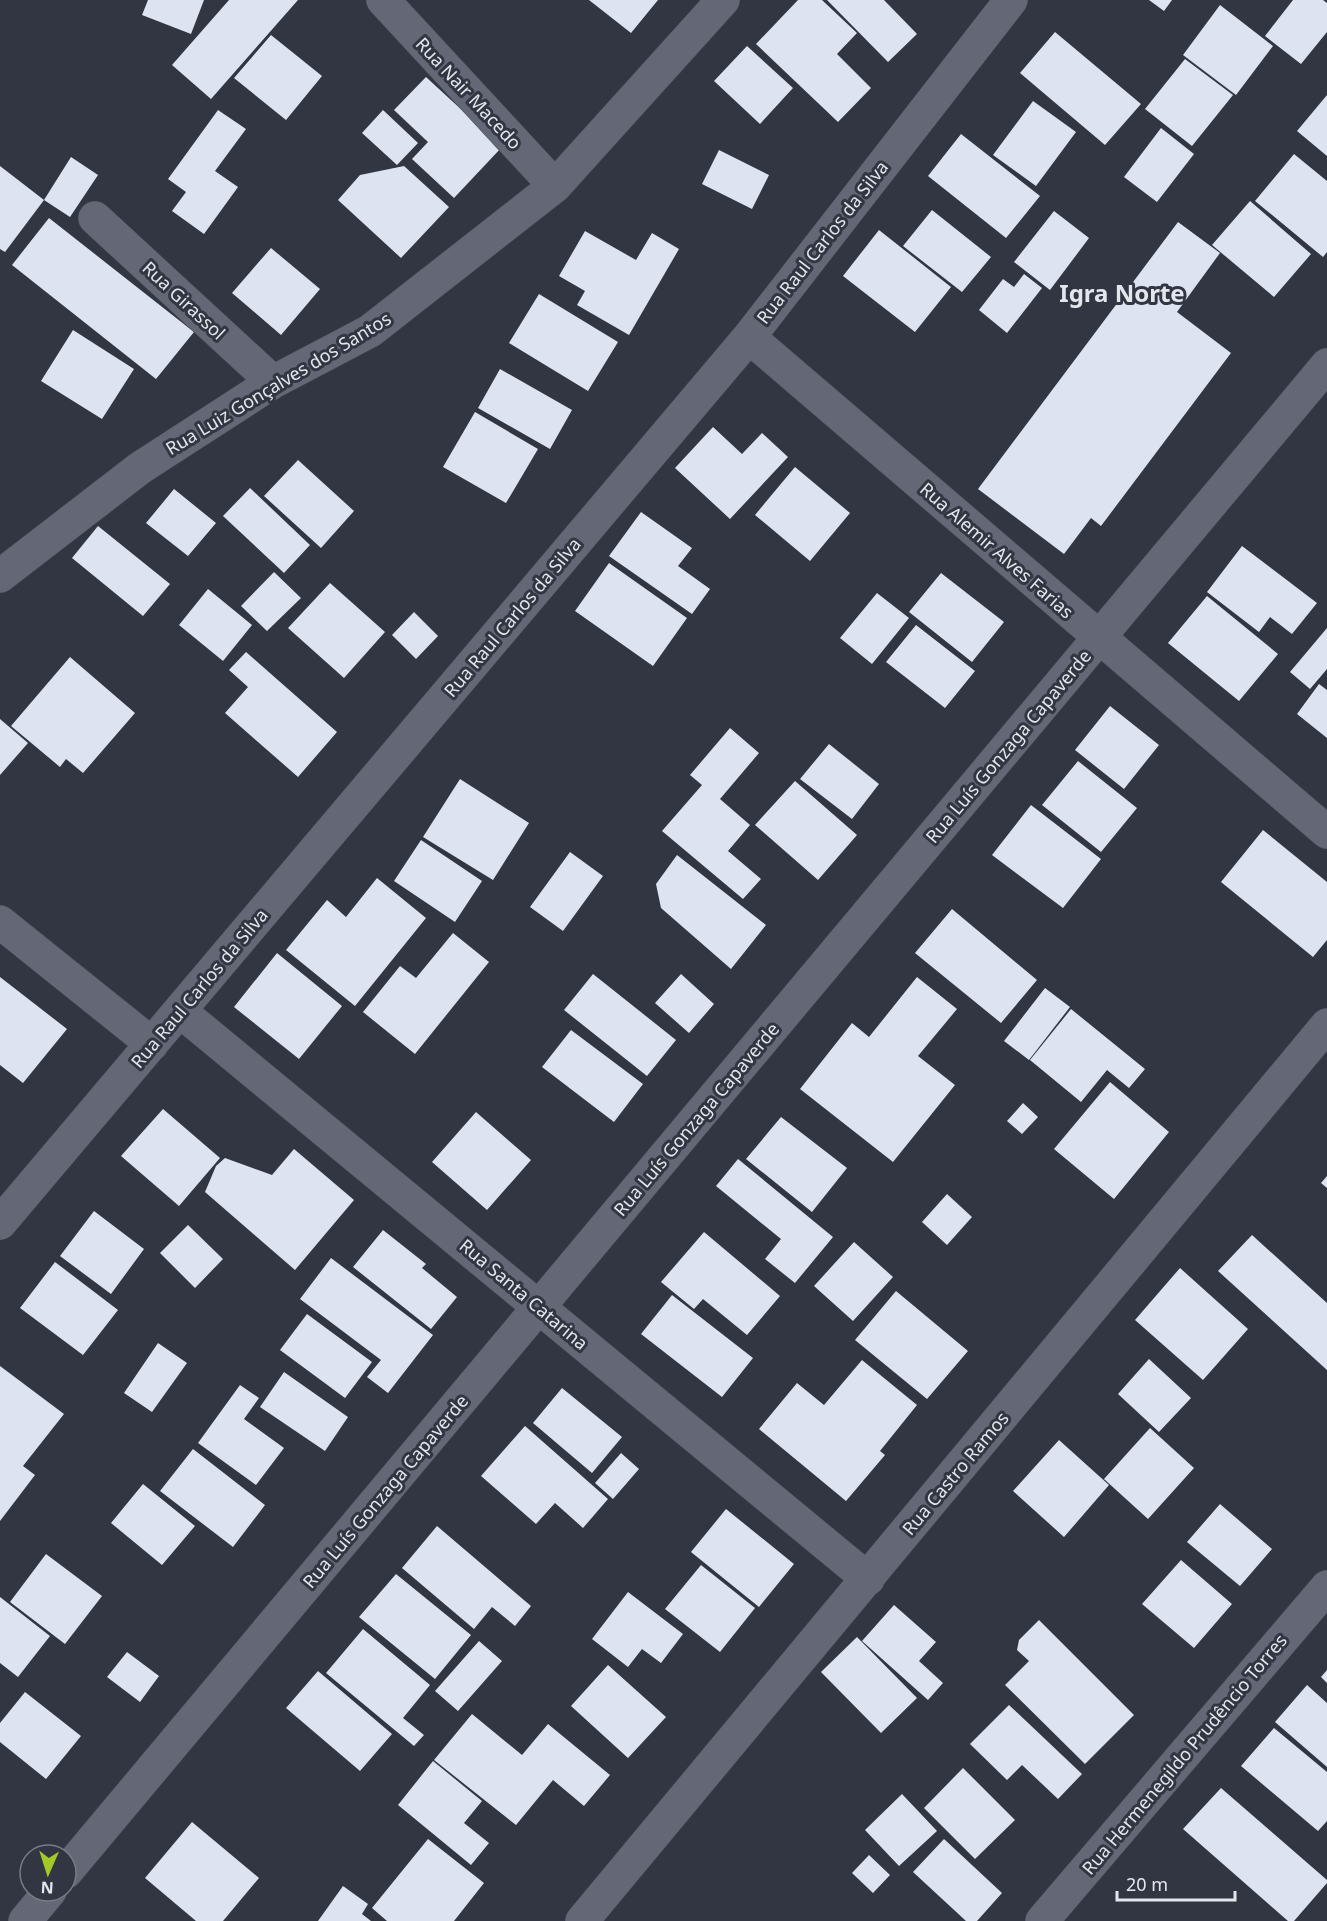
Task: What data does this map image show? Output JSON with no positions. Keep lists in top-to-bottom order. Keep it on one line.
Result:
{"streets":{"street":["Rua Nair Macedo","Rua Raul Carlos da Silva","Rua Girassol","Rua Luiz Gonçalves dos Santos","Rua Alemir Alves Farias","Rua Luís Gonzaga Capaverde","Rua Santa Catarina","Rua Castro Ramos","Rua Hermenegildo Prudêncio Torres"]},"crossings":[["Rua Nair Macedo","Rua Luiz Gonçalves dos Santos"],["Rua Raul Carlos da Silva","Rua Alemir Alves Farias"],["Rua Raul Carlos da Silva","Rua Santa Catarina"],["Rua Girassol","Rua Luiz Gonçalves dos Santos"],["Rua Alemir Alves Farias","Rua Luís Gonzaga Capaverde"],["Rua Luís Gonzaga Capaverde","Rua Santa Catarina"],["Rua Santa Catarina","Rua Castro Ramos"]],"districts":["Igra Norte"],"scale_bar":"20 m","north":"bottom"}
